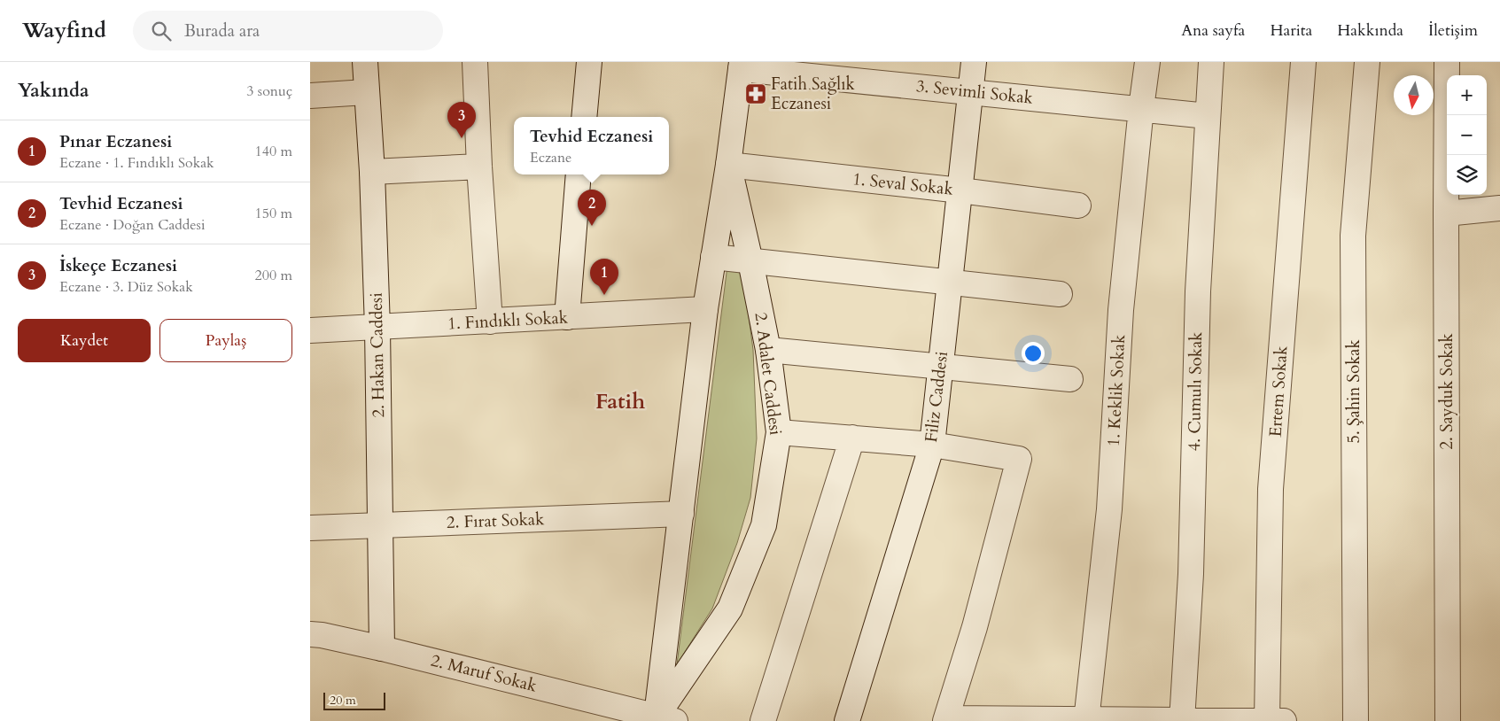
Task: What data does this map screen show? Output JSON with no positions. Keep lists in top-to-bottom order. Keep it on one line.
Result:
{"streets":{"street":["3. Sevimli Sokak","1. Seval Sokak","1. Fındıklı Sokak","2. Hakan Caddesi","2. Adalet Caddesi","1. Keklik Sokak","4. Cumulı Sokak","Ertem Sokak","5. Şahin Sokak","2. Sayduk Sokak","Filiz Caddesi","2. Fırat Sokak","2. Maruf Sokak"]},"crossings":[["3. Sevimli Sokak","2. Adalet Caddesi"],["3. Sevimli Sokak","1. Keklik Sokak"],["3. Sevimli Sokak","4. Cumulı Sokak"],["3. Sevimli Sokak","Filiz Caddesi"],["1. Seval Sokak","2. Adalet Caddesi"],["1. Seval Sokak","Filiz Caddesi"],["1. Fındıklı Sokak","2. Hakan Caddesi"],["1. Fındıklı Sokak","2. Adalet Caddesi"],["2. Hakan Caddesi","2. Fırat Sokak"],["2. Hakan Caddesi","2. Maruf Sokak"],["2. Adalet Caddesi","2. Fırat Sokak"],["2. Adalet Caddesi","2. Maruf Sokak"]],"districts":["Fatih"],"places":{"pharmacy":["Fatih Sağlık Eczanesi"]},"scale_bar":"20 m","north":"bottom","page":{"header":"Wayfind","search":"Burada ara","nav":["Ana sayfa","Harita","Hakkında","İletişim"],"heading":["Yakında","3 sonuç"],"map_buttons":["+","−"],"pins":["3","2","1"],"popup":["Tevhid Eczanesi","Eczane"],"list":[{"mark":"1","name":"Pınar Eczanesi","note":"Eczane · 1. Fındıklı Sokak","value":"140 m"},{"mark":"2","name":"Tevhid Eczanesi","note":"Eczane · Doğan Caddesi","value":"150 m"},{"mark":"3","name":"İskeçe Eczanesi","note":"Eczane · 3. Düz Sokak","value":"200 m"}],"buttons":["Kaydet","Paylaş"],"scale":"20 m"}}
